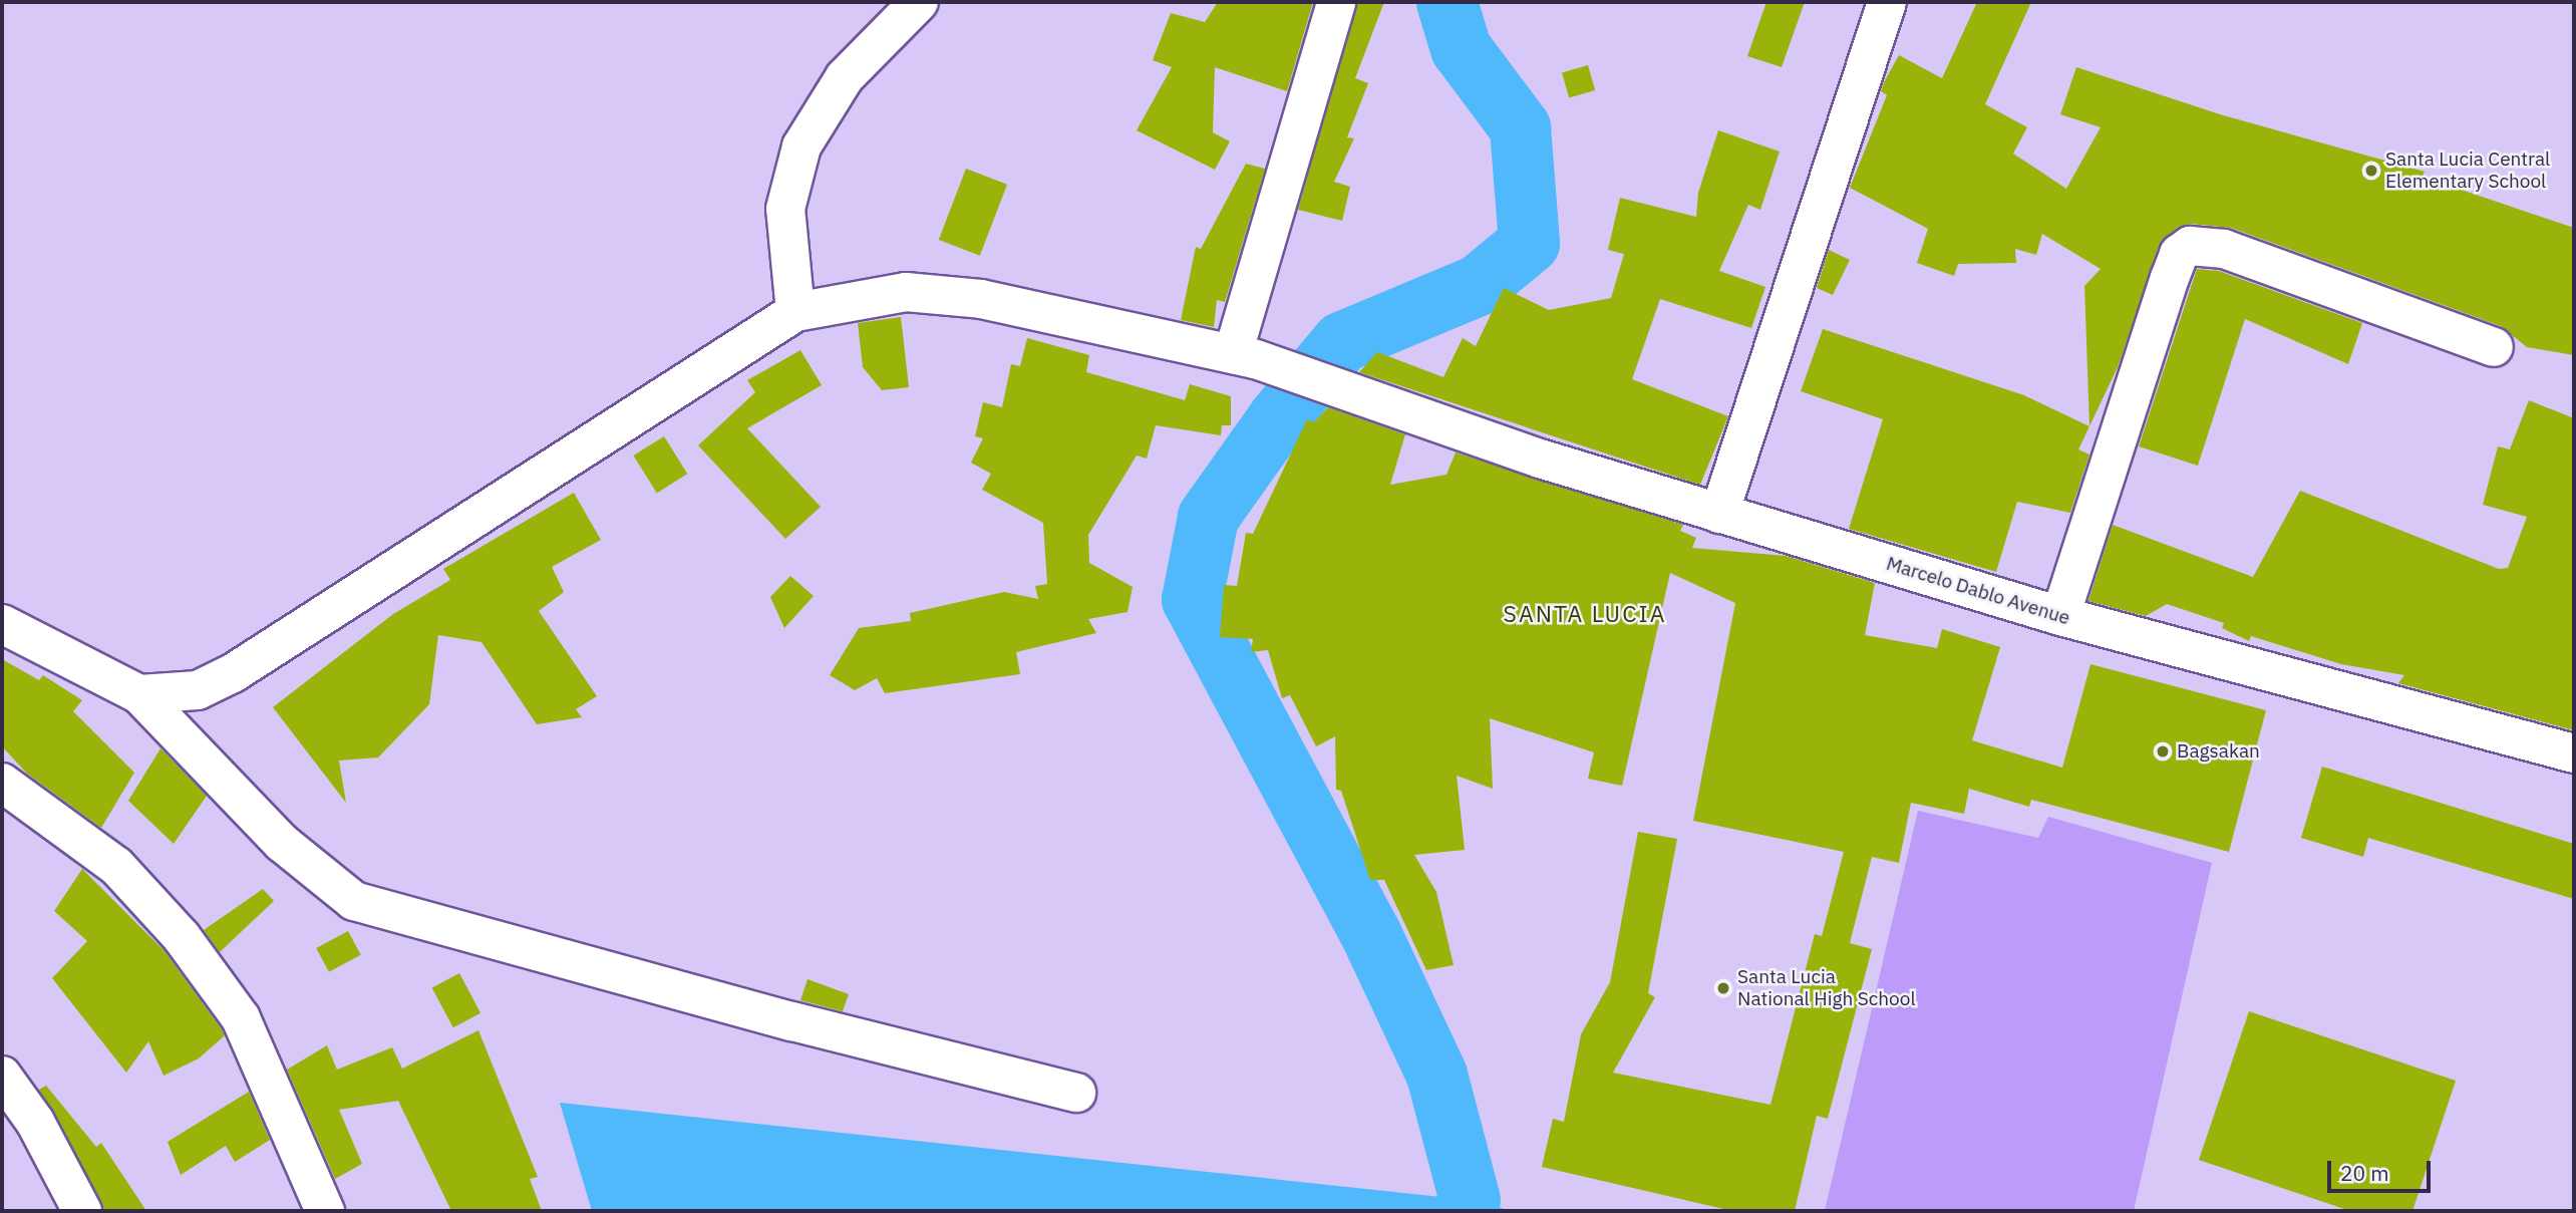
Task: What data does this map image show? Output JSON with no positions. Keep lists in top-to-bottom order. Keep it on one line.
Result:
{"streets":{"street":["Marcelo Dablo Avenue"]},"districts":["SANTA LUCIA"],"places":["Santa Lucia Central Elementary School","Bagsakan","Santa Lucia National High School"],"scale_bar":"20 m"}
